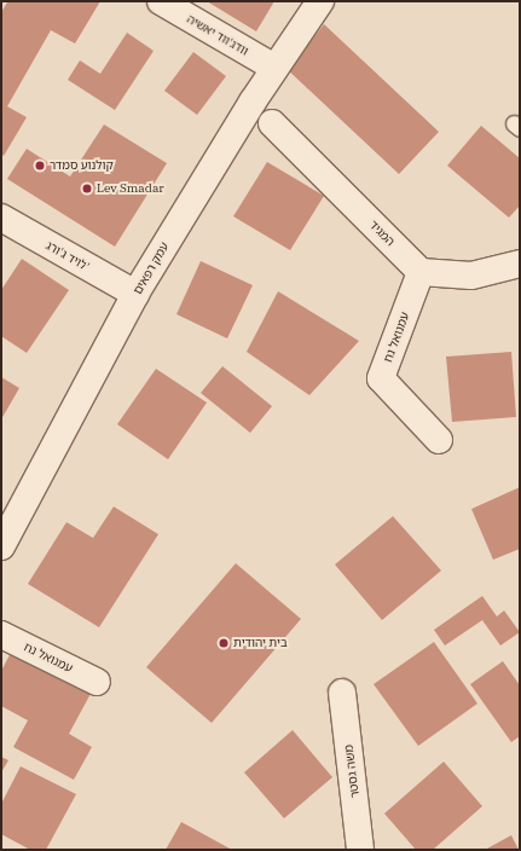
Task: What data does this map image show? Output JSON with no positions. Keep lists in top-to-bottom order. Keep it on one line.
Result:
{"streets":{"street":["וודג'ווד יאשיה","המגיד","לויד ג'ורג'","עמק רפאים","עמנואל נח","משה גסטר"]},"crossings":[["וודג'ווד יאשיה","עמק רפאים"],["המגיד","עמנואל נח"],["לויד ג'ורג'","עמק רפאים"]],"places":["קולנוע סמדר","Lev Smadar","בית יהודית"]}
